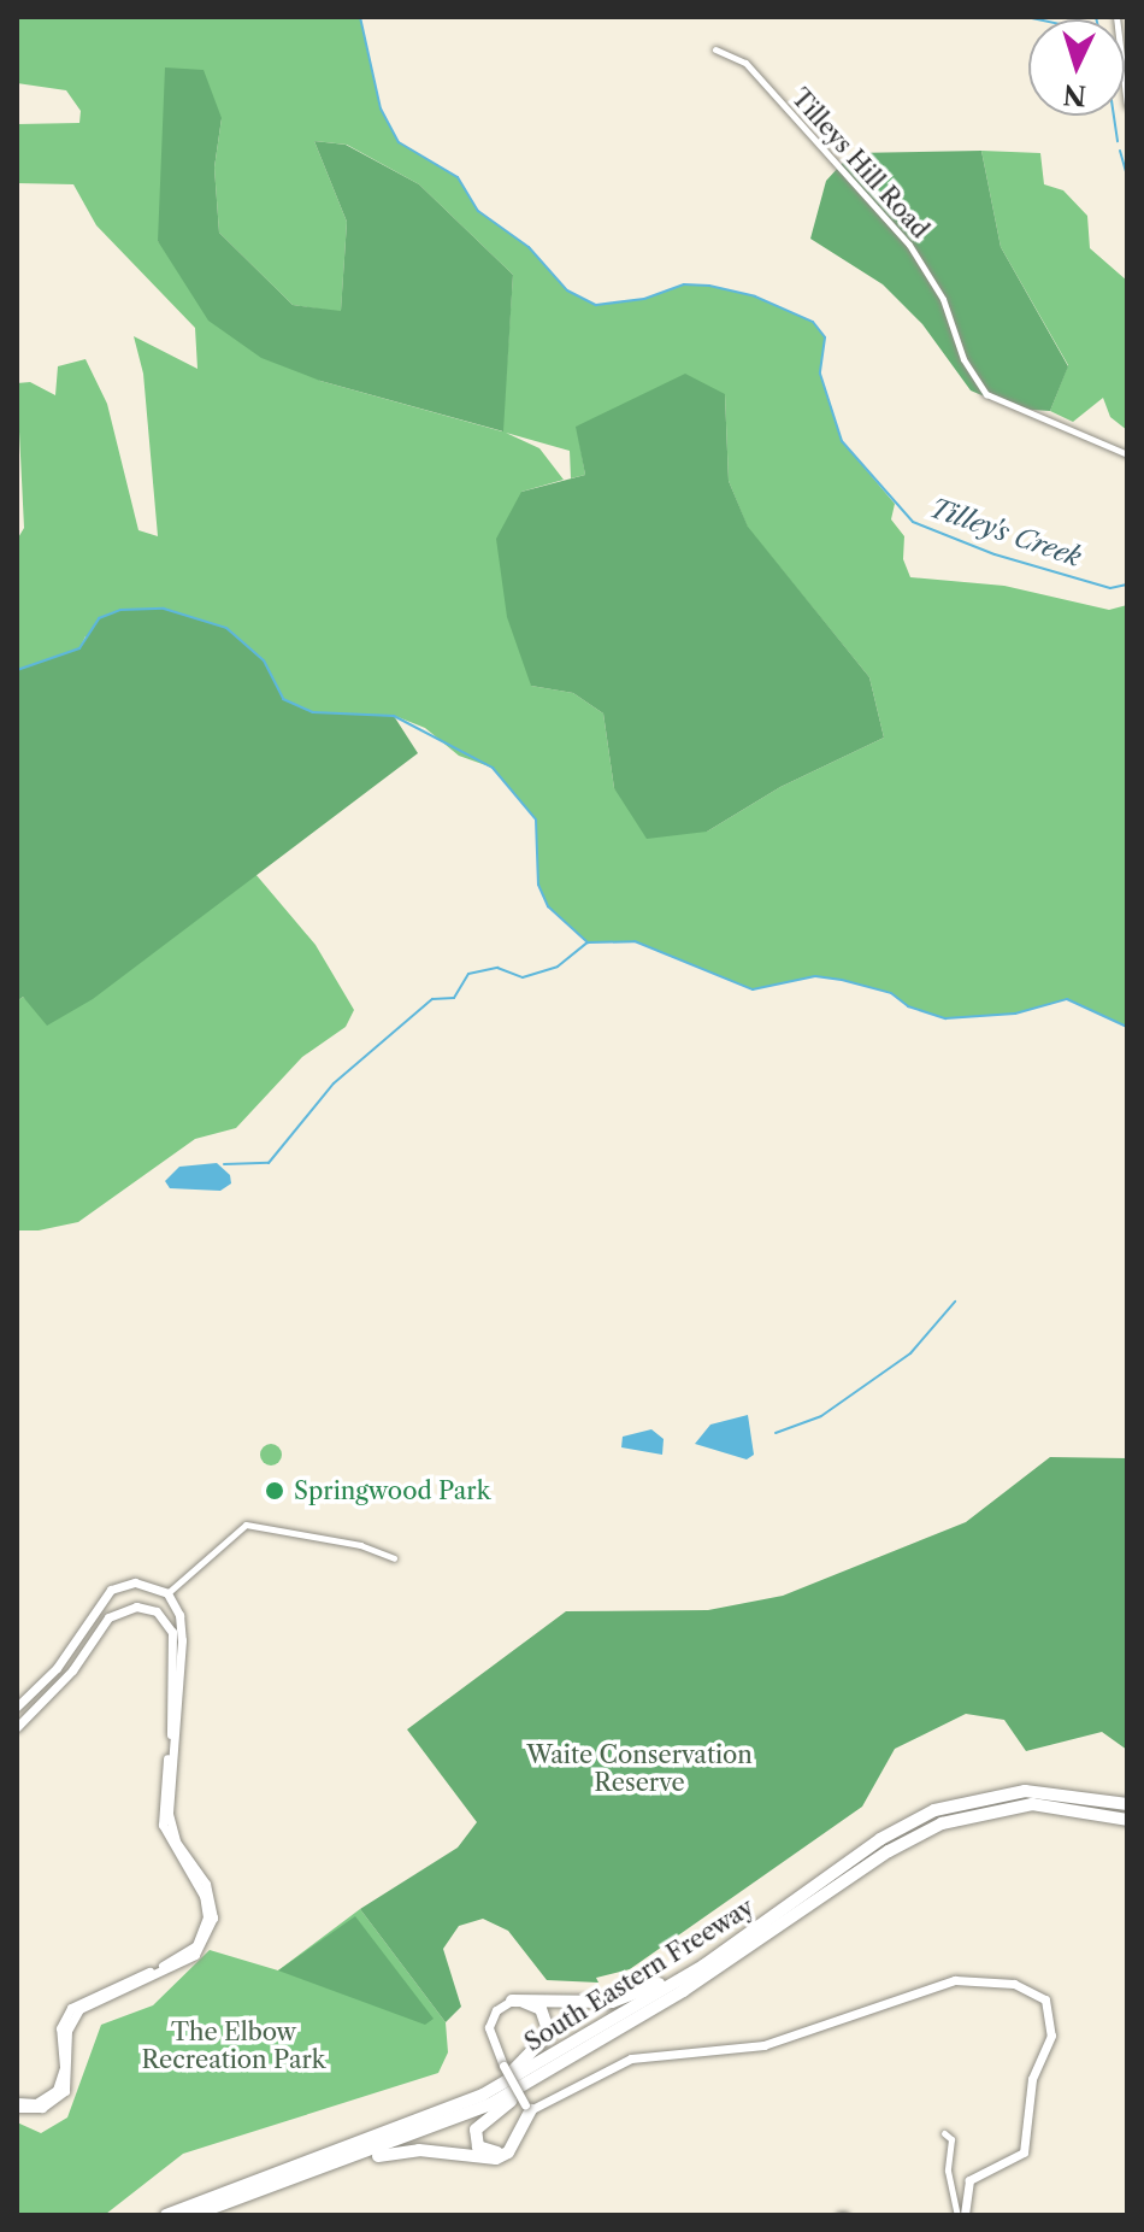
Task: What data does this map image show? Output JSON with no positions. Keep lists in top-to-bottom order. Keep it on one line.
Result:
{"streets":{"highway":["South Eastern Freeway"],"street":["Tilleys Hill Road"]},"water":["Tilley's Creek"],"parks":["Waite Conservation Reserve","The Elbow Recreation Park"],"places":["Springwood Park"],"north":"bottom"}
